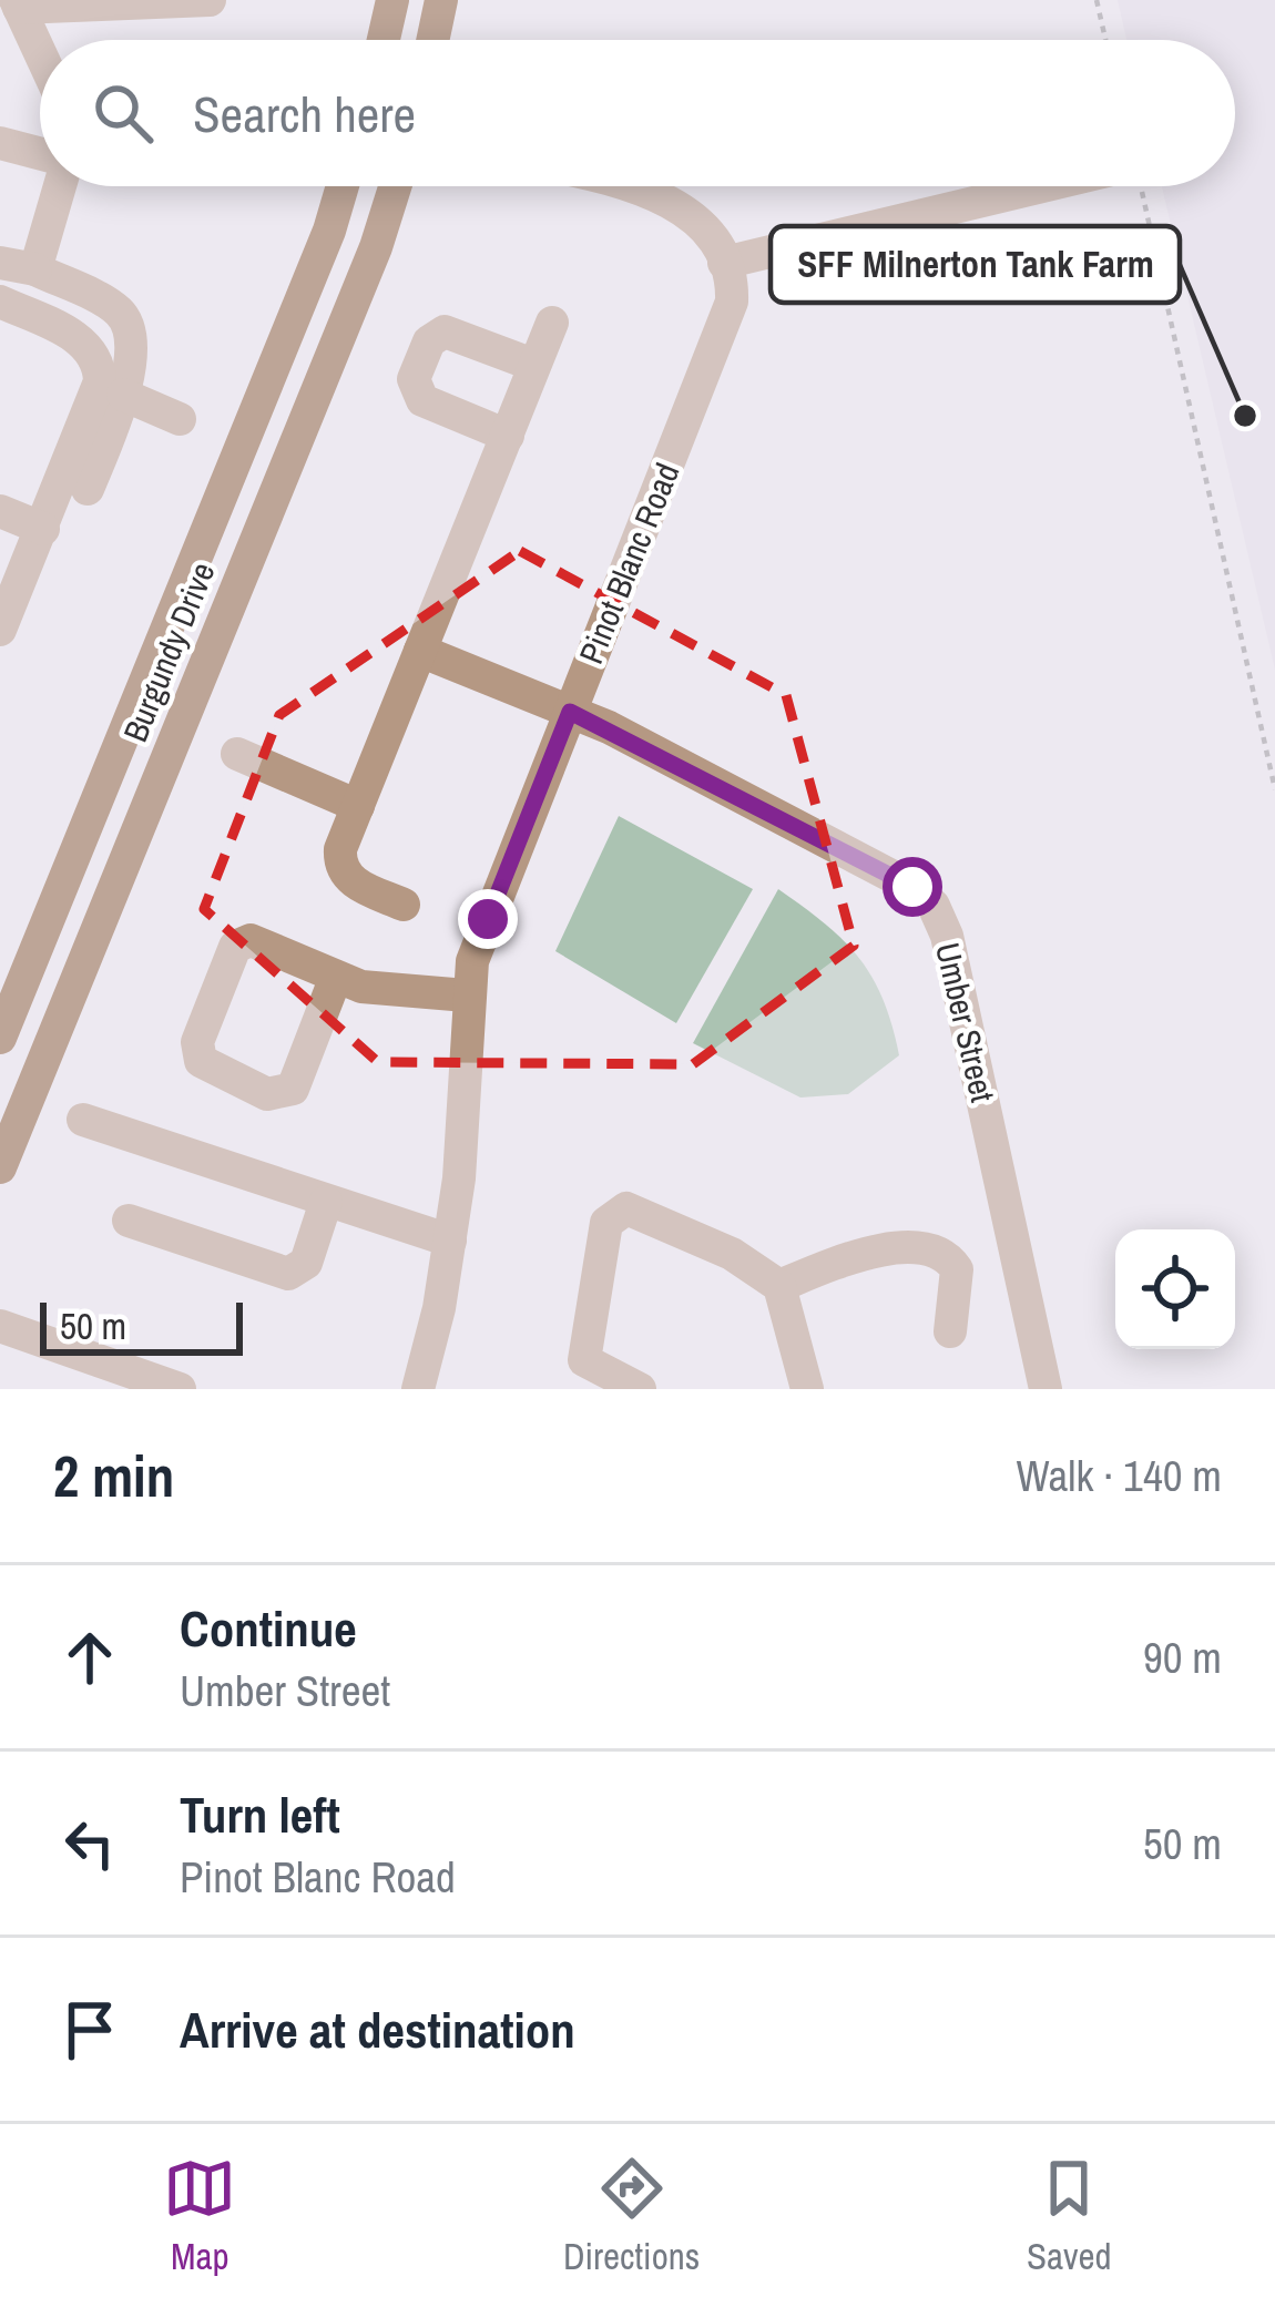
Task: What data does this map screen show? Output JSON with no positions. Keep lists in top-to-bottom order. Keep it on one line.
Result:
{"streets":{"main road":["Burgundy Drive"],"street":["Pinot Blanc Road","Umber Street"]},"crossings":[["Pinot Blanc Road","Umber Street"]],"places":["SFF Milnerton Tank Farm"],"scale_bar":"50 m","page":{"search":"Search here","scale":"50 m","heading":["2 min","Walk · 140 m"],"list":[["Continue","Umber Street","90 m"],["Turn left","Pinot Blanc Road","50 m"],"Arrive at destination"],"nav":["Map","Directions","Saved"]}}
